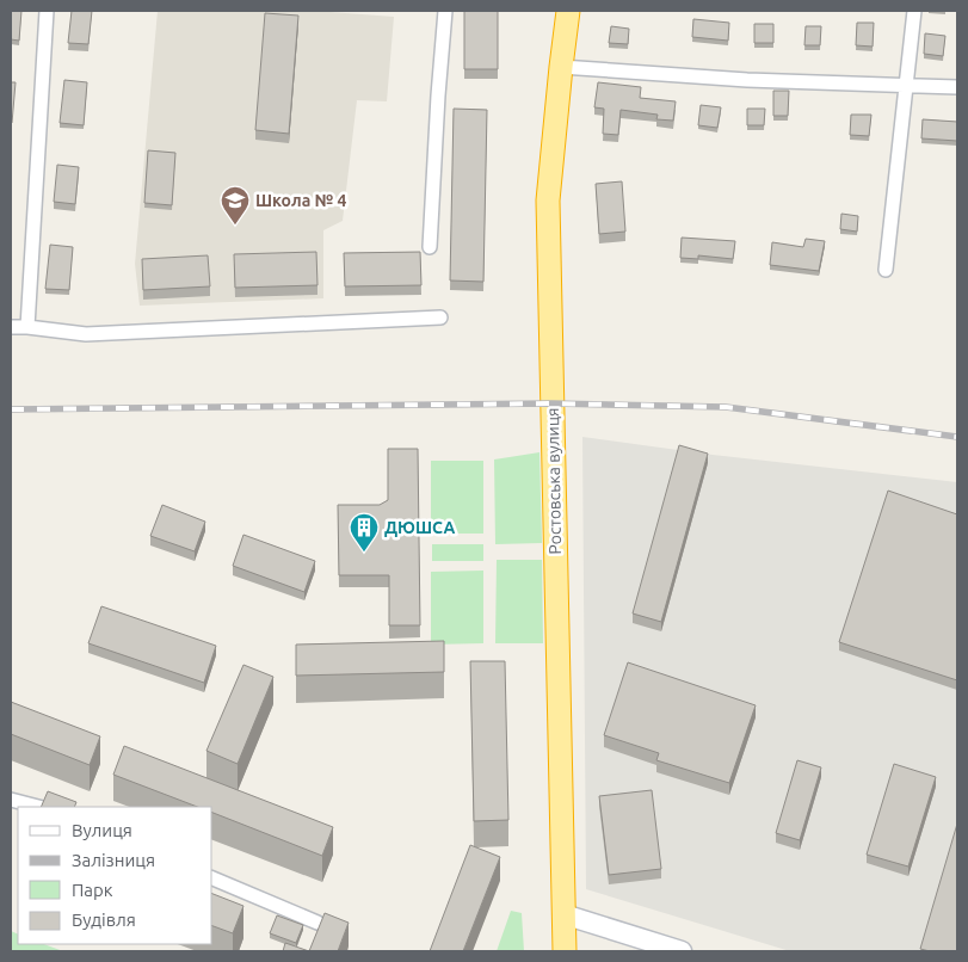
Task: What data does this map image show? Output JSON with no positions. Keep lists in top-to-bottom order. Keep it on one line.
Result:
{"streets":{"highway":["Ростовська вулиця"]},"places":{"school or university":["Школа № 4"],"building":["ДЮШСА"]},"legend":["Вулиця","Залізниця","Парк","Будівля"]}
